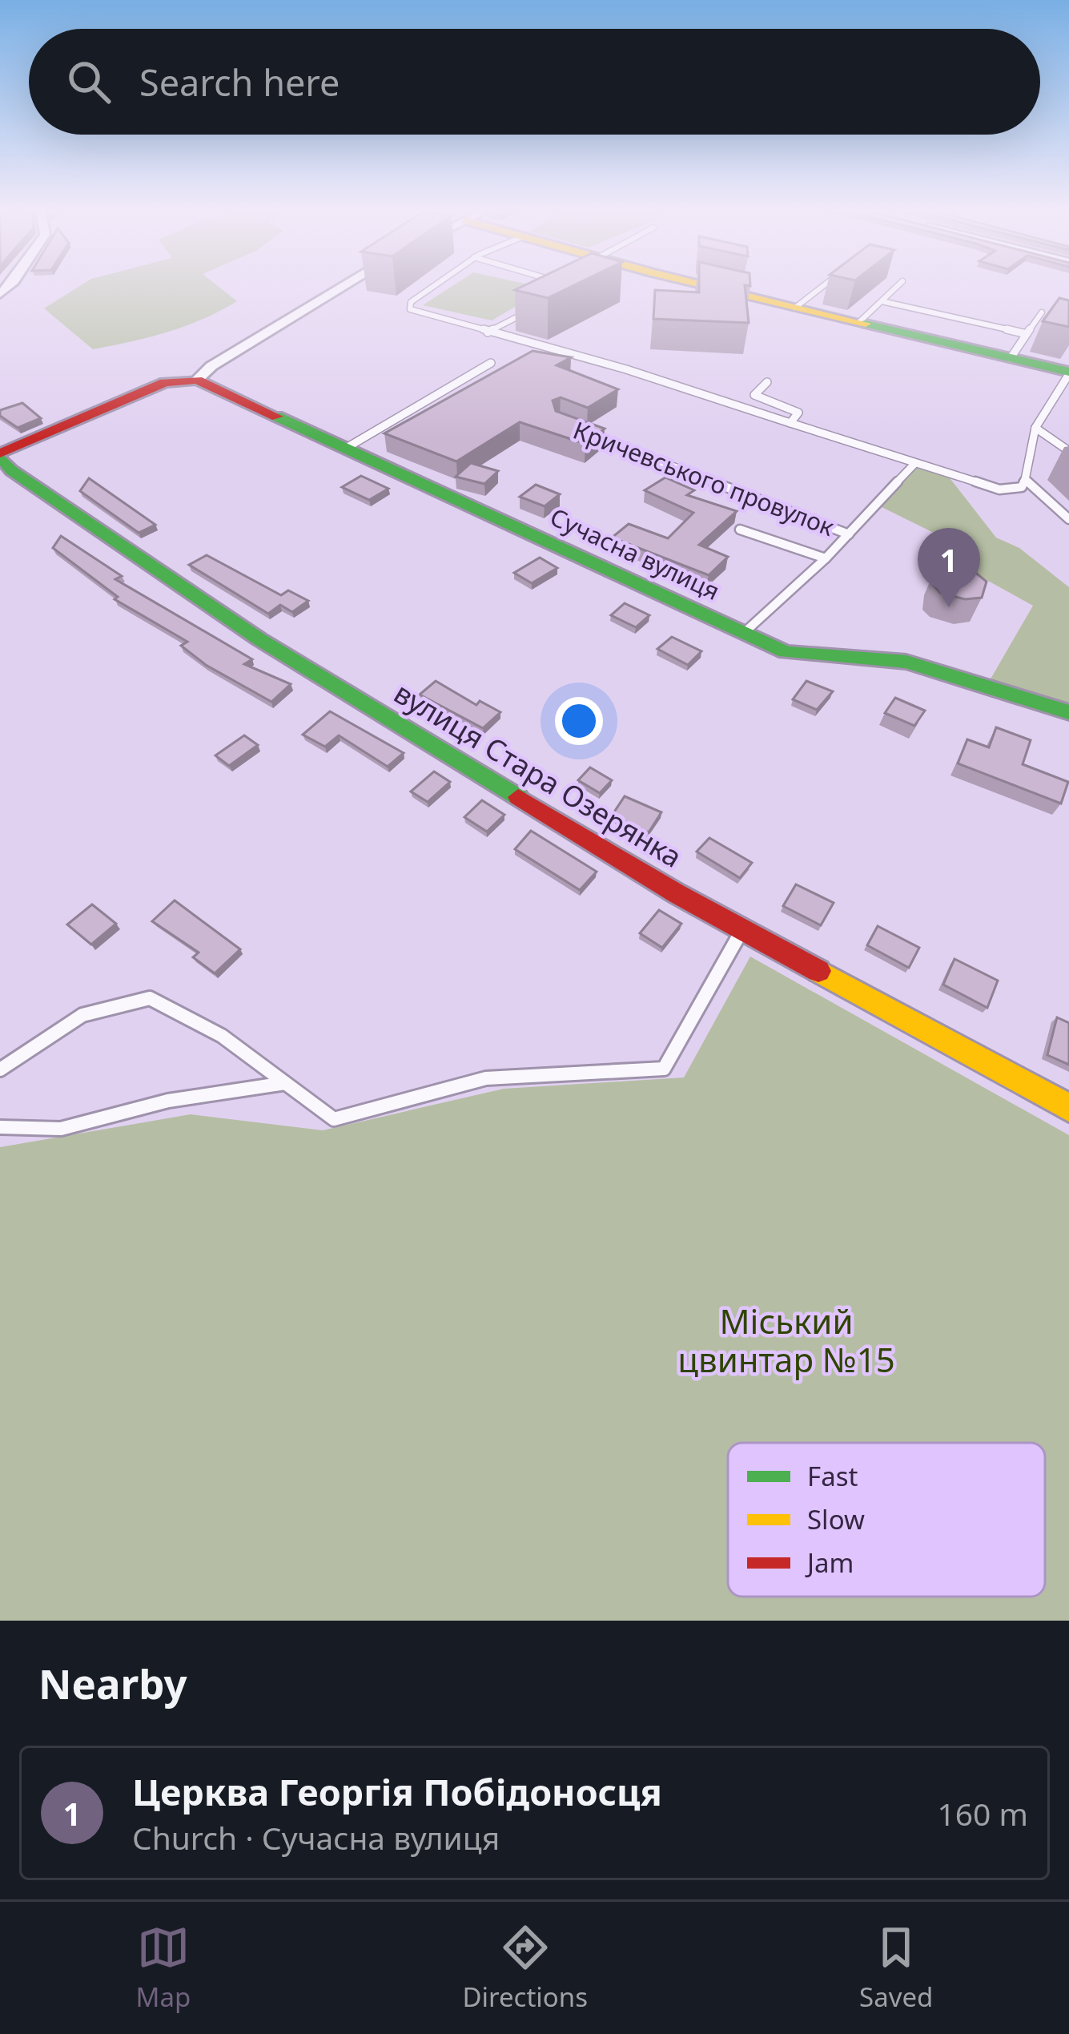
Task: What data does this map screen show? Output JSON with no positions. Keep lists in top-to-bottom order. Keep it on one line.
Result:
{"streets":{"street":["Сучасна вулиця","вулиця Стара Озерянка"],"lane":["Кричевського провулок"]},"parks":["Міський цвинтар №15"],"legend":["Fast","Slow","Jam"],"page":{"search":"Search here","pins":"1","heading":"Nearby","list":[{"mark":"1","name":"Церква Георгія Побідоносця","note":"Church · Сучасна вулиця","value":"160 m"}],"nav":["Map","Directions","Saved"]}}
